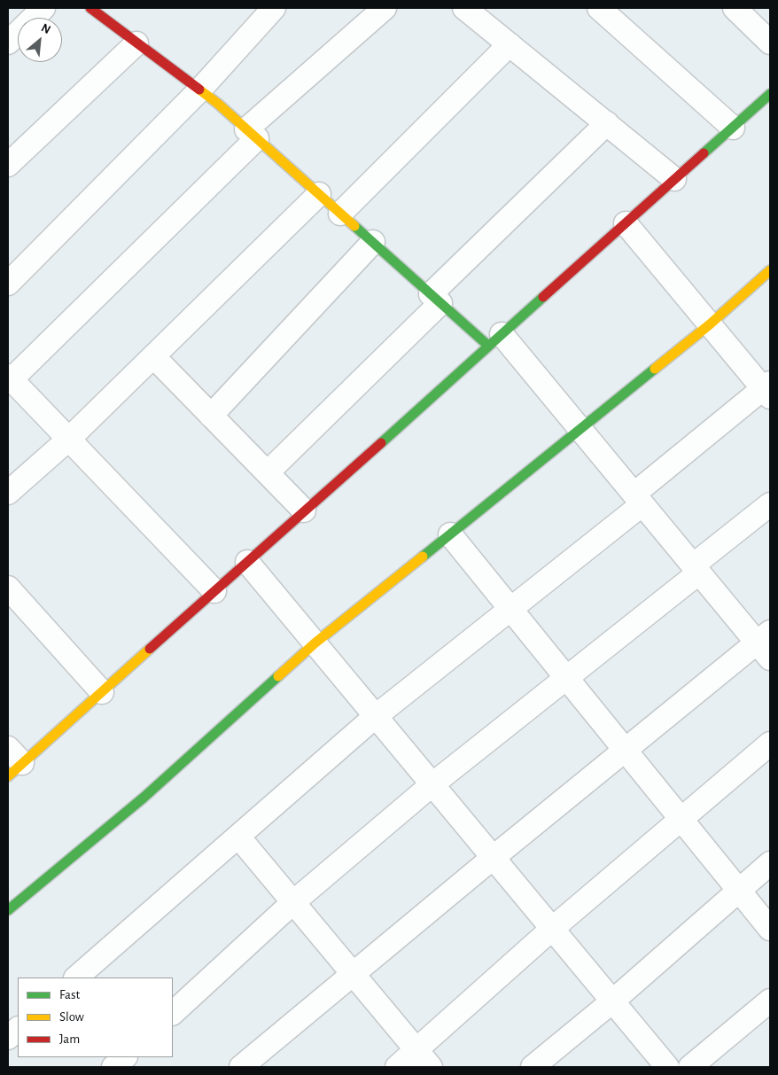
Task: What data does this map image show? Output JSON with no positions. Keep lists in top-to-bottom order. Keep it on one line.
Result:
{"legend":["Fast","Slow","Jam"],"north":"top right"}
